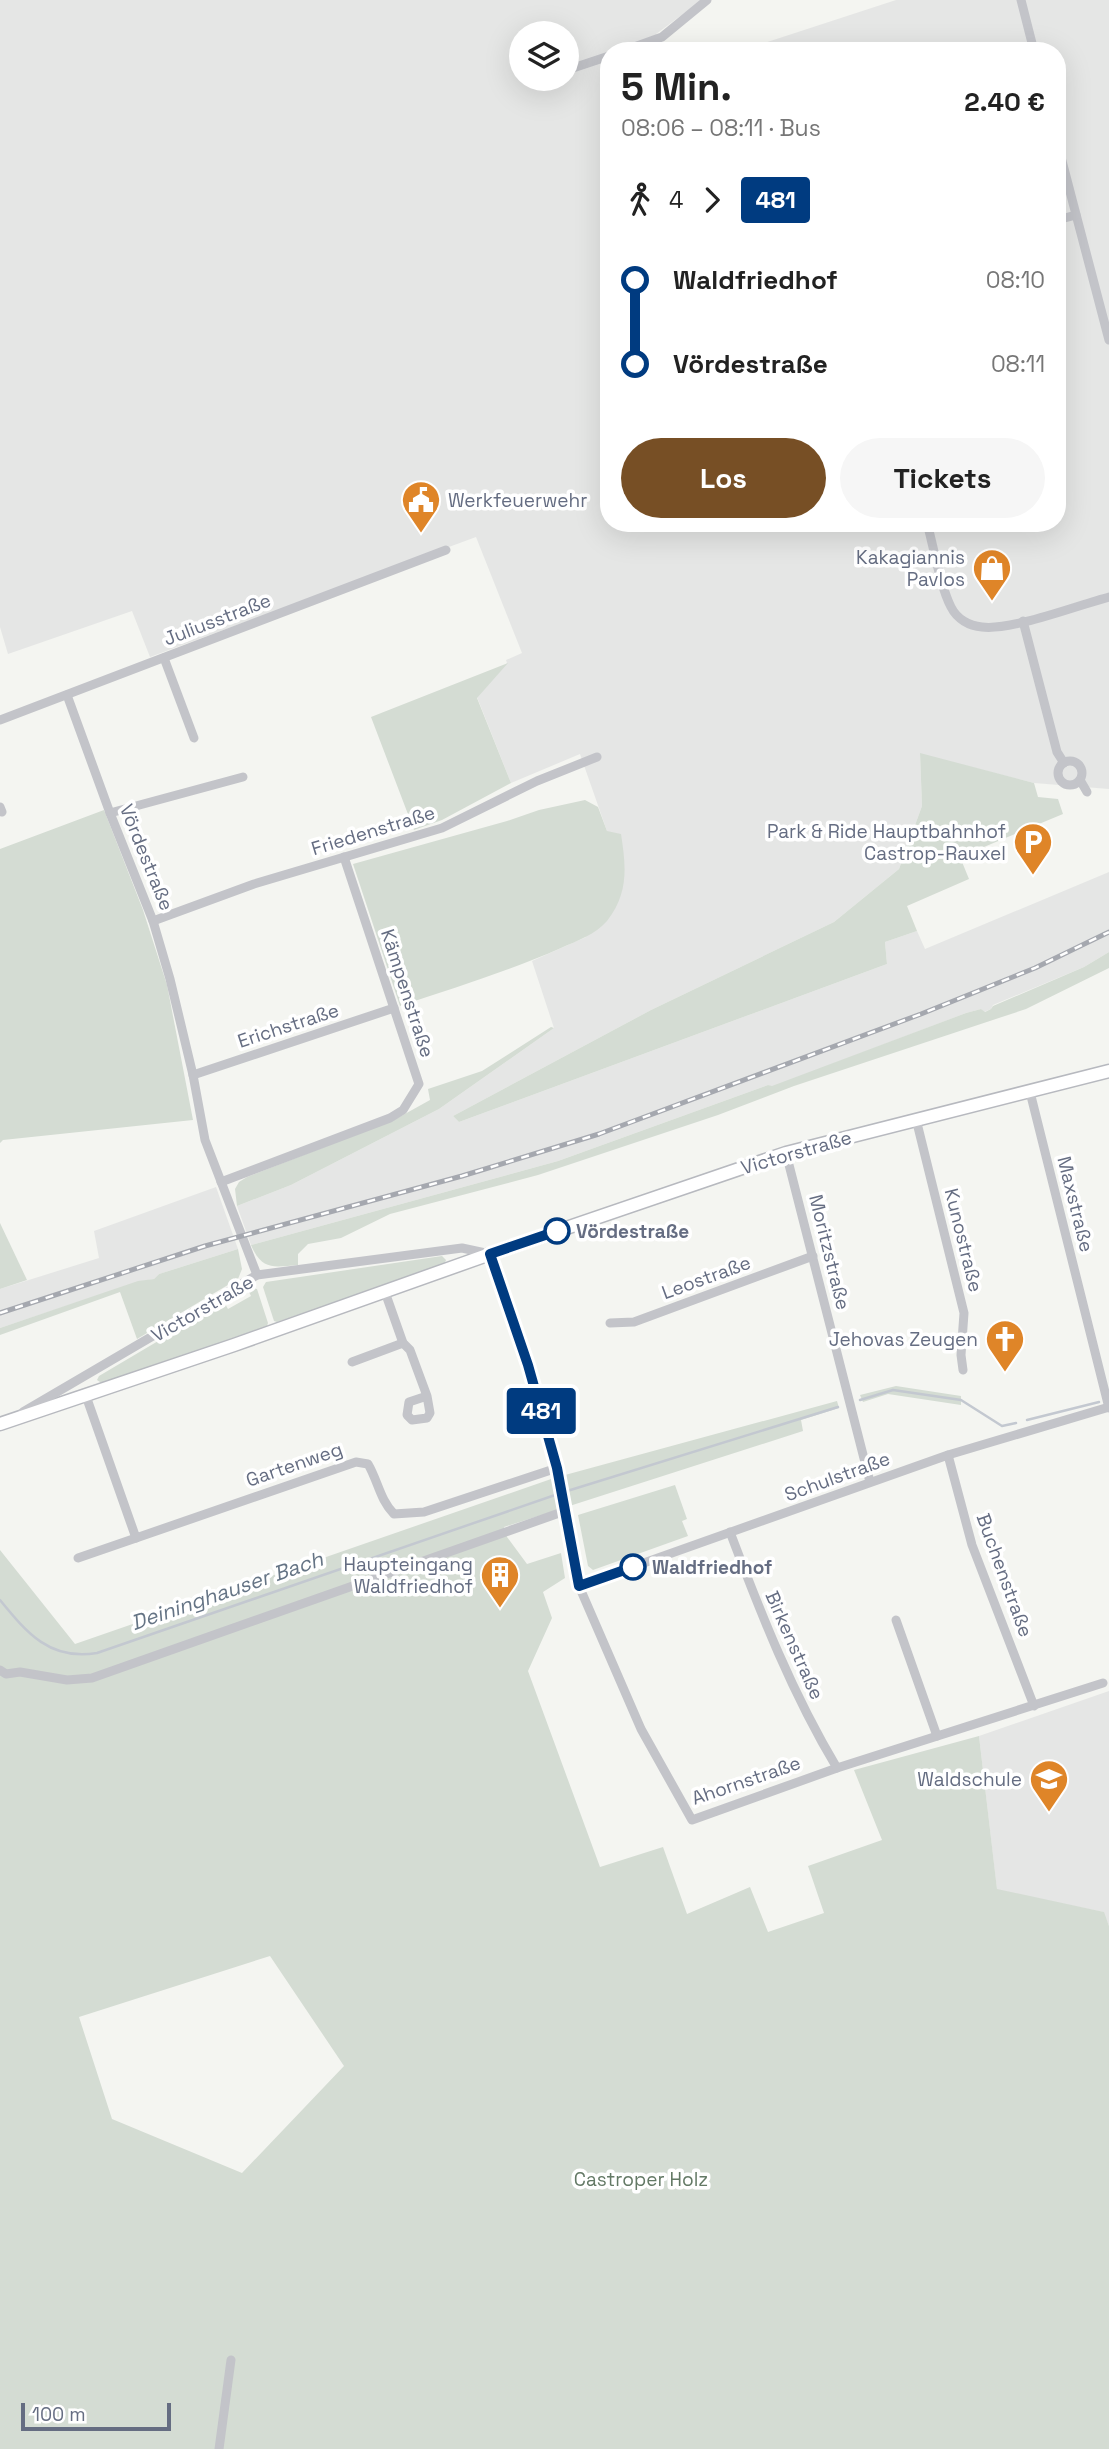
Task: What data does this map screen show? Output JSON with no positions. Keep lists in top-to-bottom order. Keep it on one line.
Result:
{"streets":{"street":["Juliusstraße","Friedenstraße","Vördestraße","Kämpenstraße","Erichstraße","Victorstraße","Maxstraße","Kunostraße","Moritzstraße","Leostraße","Gartenweg","Schulstraße","Buchenstraße","Birkenstraße","Ahornstraße"]},"crossings":[["Juliusstraße","Vördestraße"],["Friedenstraße","Vördestraße"],["Friedenstraße","Kämpenstraße"],["Vördestraße","Kämpenstraße"],["Vördestraße","Erichstraße"],["Vördestraße","Victorstraße"],["Kämpenstraße","Erichstraße"],["Victorstraße","Maxstraße"],["Victorstraße","Kunostraße"],["Victorstraße","Moritzstraße"],["Maxstraße","Schulstraße"],["Moritzstraße","Leostraße"],["Moritzstraße","Schulstraße"],["Schulstraße","Buchenstraße"],["Schulstraße","Birkenstraße"],["Schulstraße","Ahornstraße"],["Buchenstraße","Ahornstraße"],["Birkenstraße","Ahornstraße"]],"water":["Deininghauser Bach"],"parks":["Castroper Holz"],"places":{"public building":["Werkfeuerwehr"],"shop":["Kakagiannis Pavlos"],"parking":["Park & Ride Hauptbahnhof Castrop-Rauxel"],"other":["Vördestraße","Waldfriedhof"],"church":["Jehovas Zeugen"],"building":["Haupteingang Waldfriedhof"],"school or university":["Waldschule"]},"lines":["bus line 481"],"scale_bar":"100 m","page":{"on_map":"481","heading":["5 Min.","08:06 – 08:11 · Bus","2.40 €"],"legs":["4","481"],"list":[{"name":"Waldfriedhof","value":"08:10"},{"name":"Vördestraße","value":"08:11"}],"buttons":["Los","Tickets"],"scale":"100 m"}}
